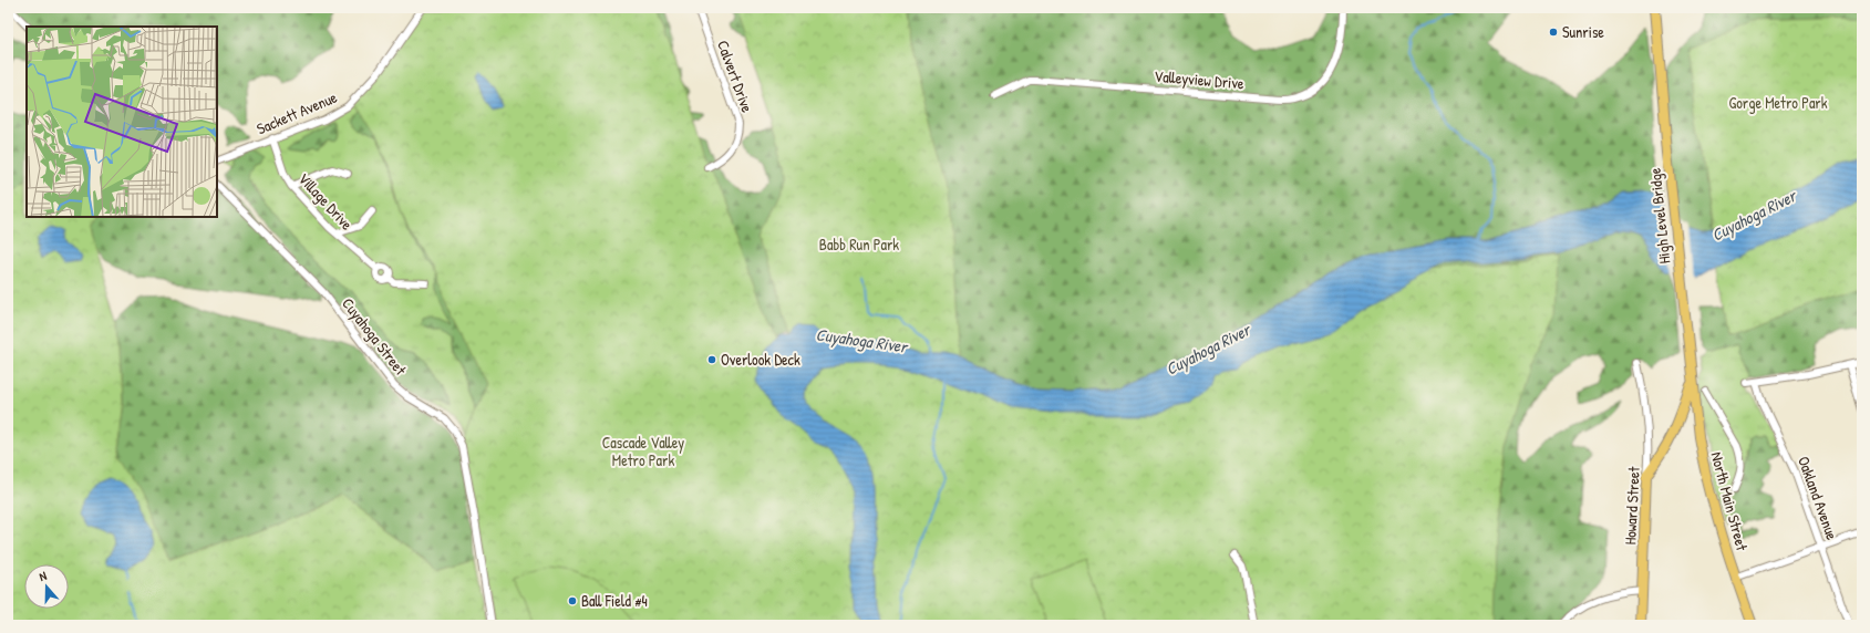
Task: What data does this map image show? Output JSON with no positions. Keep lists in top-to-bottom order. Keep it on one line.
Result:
{"streets":{"main road":["High Level Bridge","North Main Street","Howard Street"],"street":["Calvert Drive","Valleyview Drive","Sackett Avenue","Village Drive","Cuyahoga Street","Oakland Avenue"]},"crossings":[["Sackett Avenue","Village Drive"],["High Level Bridge","North Main Street"]],"water":["Cuyahoga River"],"parks":["Gorge Metro Park","Babb Run Park","Cascade Valley Metro Park"],"places":["Sunrise","Overlook Deck","Ball Field #4"],"north":"top"}
